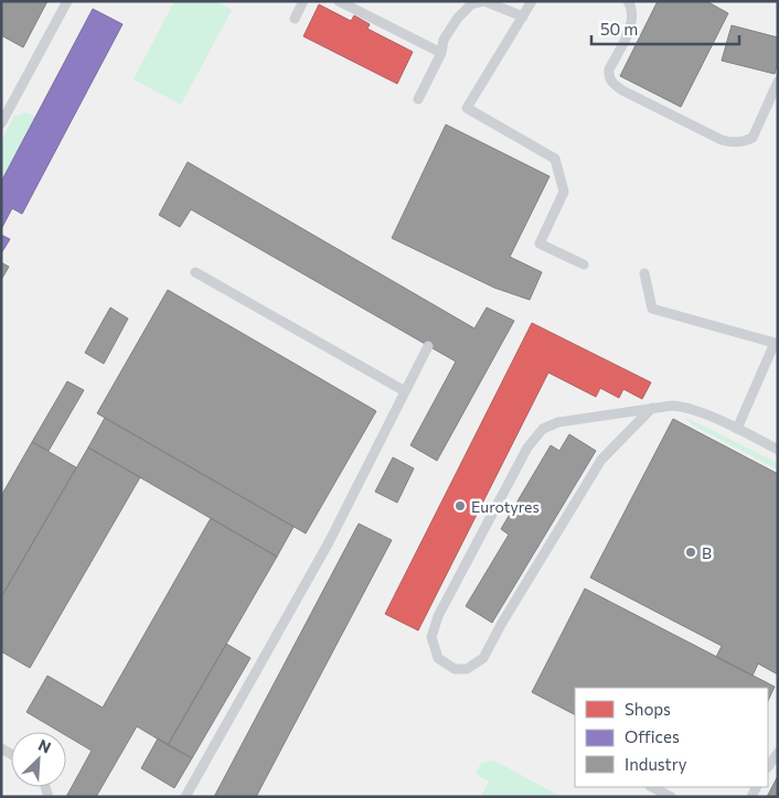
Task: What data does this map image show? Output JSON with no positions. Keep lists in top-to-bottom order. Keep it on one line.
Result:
{"places":["Eurotyres","B"],"legend":["Shops","Offices","Industry"],"scale_bar":"50 m","north":"top right"}
